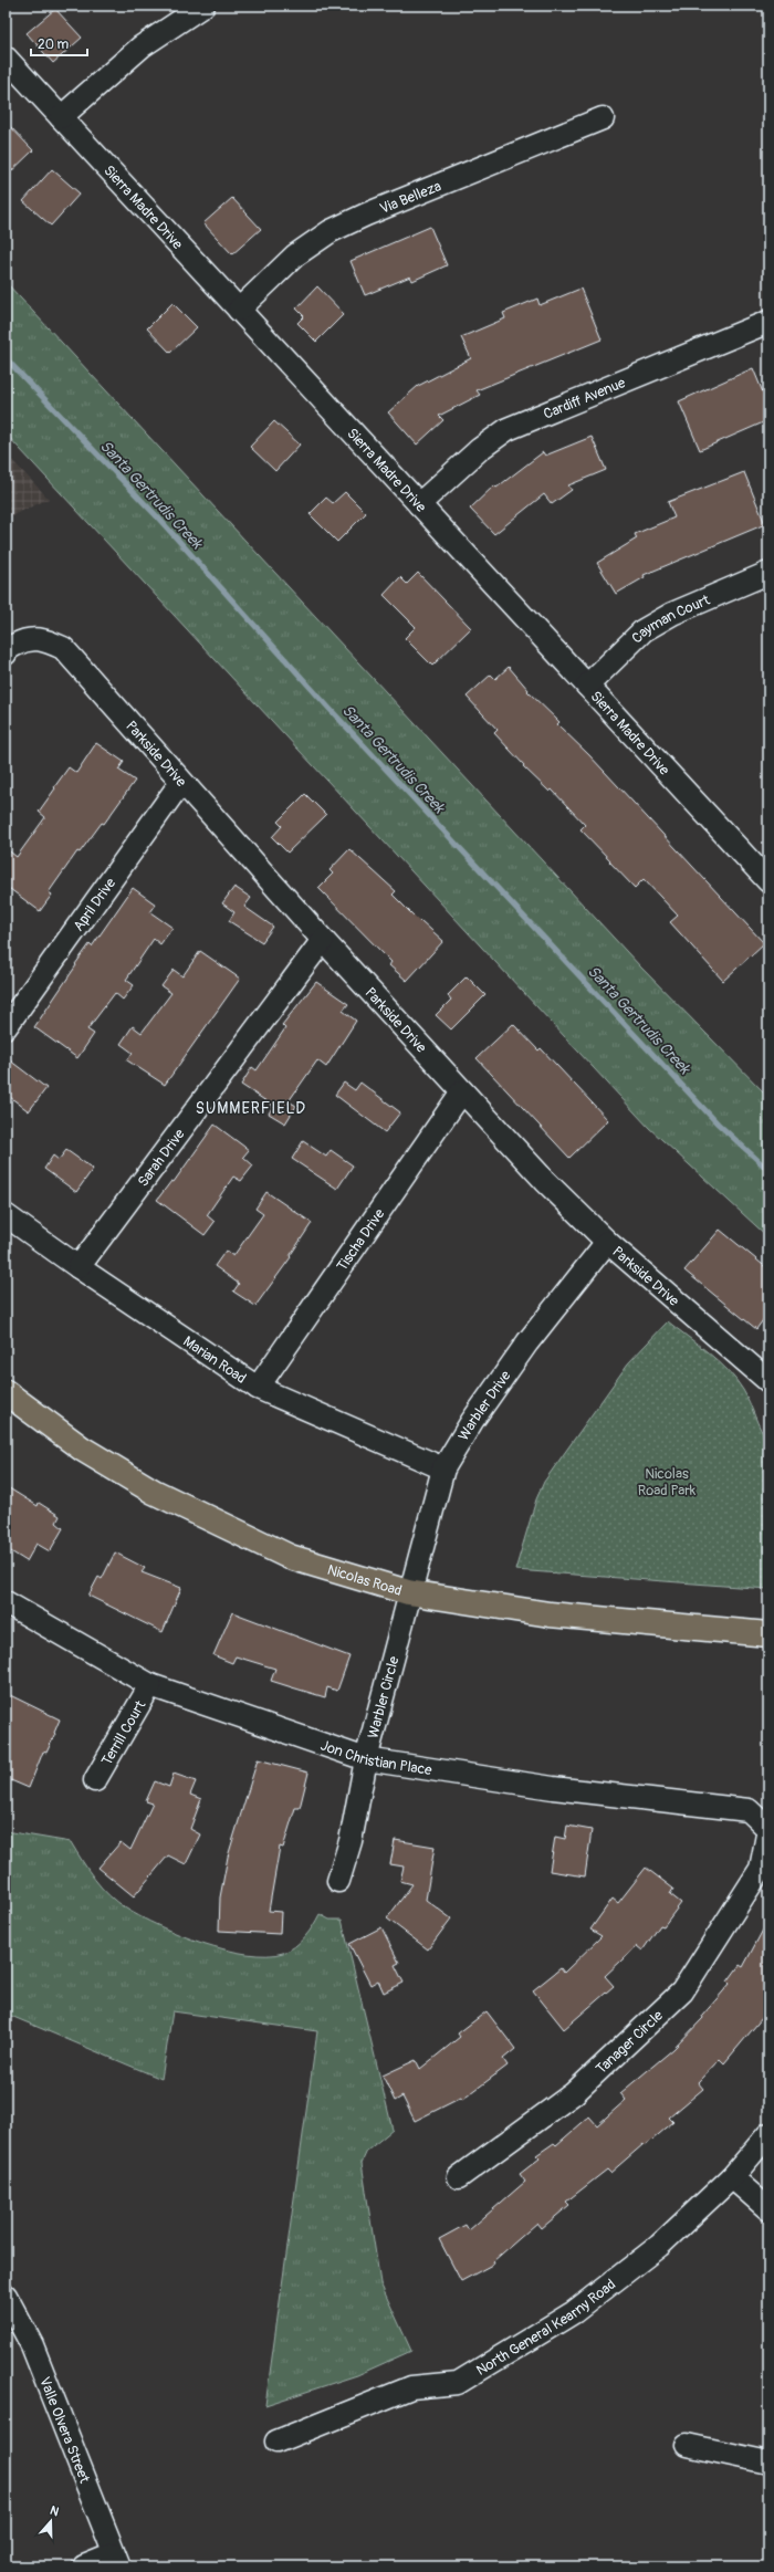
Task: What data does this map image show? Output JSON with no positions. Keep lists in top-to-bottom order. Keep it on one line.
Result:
{"streets":{"main road":["Nicolas Road"],"street":["Via Belleza","Sierra Madre Drive","Cardiff Avenue","Cayman Court","Parkside Drive","April Drive","Sarah Drive","Tischa Drive","Marian Road","Warbler Drive","Warbler Circle","Terrill Court","Jon Christian Place","Tanager Circle","North General Kearny Road","Valle Olvera Street"]},"crossings":[["Via Belleza","Sierra Madre Drive"],["Sierra Madre Drive","Cardiff Avenue"],["Sierra Madre Drive","Cayman Court"],["Parkside Drive","April Drive"],["Parkside Drive","Sarah Drive"],["Parkside Drive","Tischa Drive"],["Parkside Drive","Warbler Drive"],["Sarah Drive","Marian Road"],["Tischa Drive","Marian Road"],["Marian Road","Warbler Drive"],["Warbler Drive","Nicolas Road"],["Warbler Drive","Warbler Circle"],["Nicolas Road","Warbler Circle"],["Warbler Circle","Jon Christian Place"],["Terrill Court","Jon Christian Place"],["Jon Christian Place","Tanager Circle"]],"districts":["SUMMERFIELD"],"water":["Santa Gertrudis Creek"],"parks":["Nicolas Road Park"],"scale_bar":"20 m","north":"top"}
